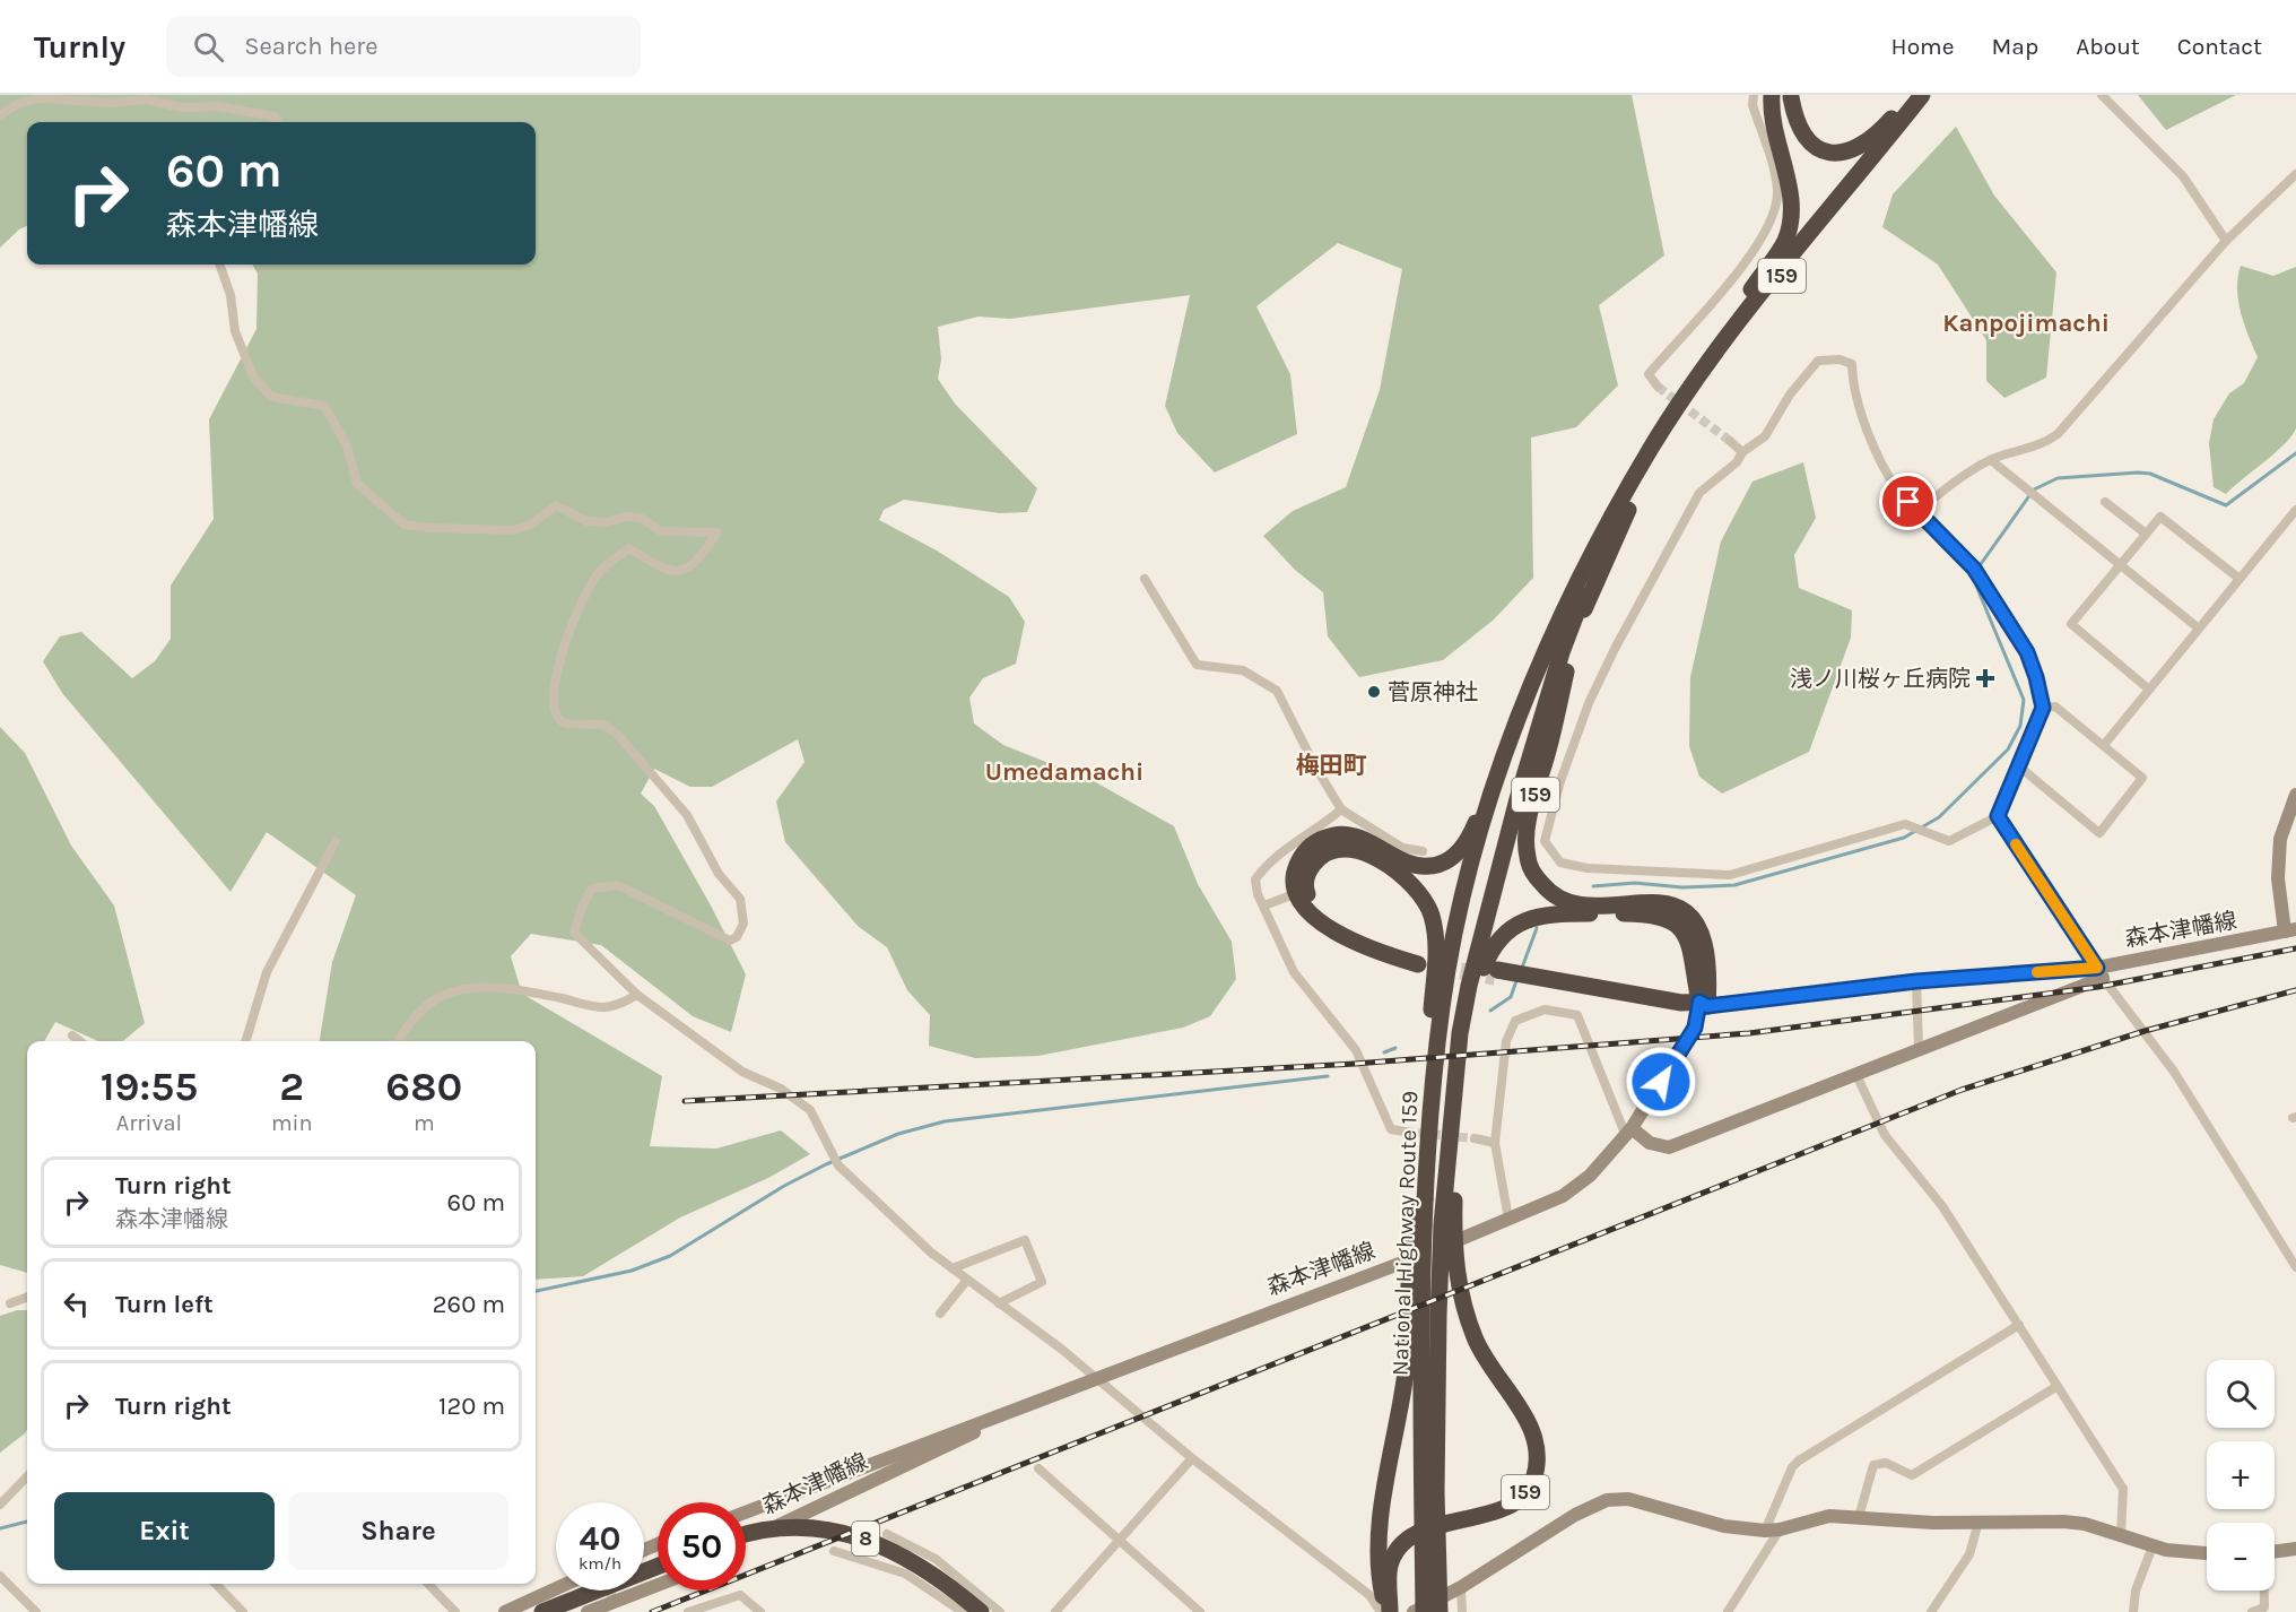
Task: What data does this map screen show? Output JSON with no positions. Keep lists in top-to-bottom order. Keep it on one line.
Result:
{"streets":{"highway":["159","National Highway Route 159","8"],"main road":["森本津幡線"]},"crossings":[["159","森本津幡線"],["159","National Highway Route 159"]],"districts":["Kanpojimachi","梅田町","Umedamachi"],"places":{"health":["浅ノ川桜ヶ丘病院"],"other":["菅原神社"]},"page":{"header":"Turnly","search":"Search here","nav":["Home","Map","About","Contact"],"turn":["60 m","森本津幡線"],"eta":["19:55","Arrival","2","min","680","m"],"list":[{"name":"Turn right","note":"森本津幡線","value":"60 m"},{"name":"Turn left","value":"260 m"},{"name":"Turn right","value":"120 m"}],"map_buttons":["+","−"],"buttons":["Exit","Share"],"speed":"40 km/h","limit":"50"}}
